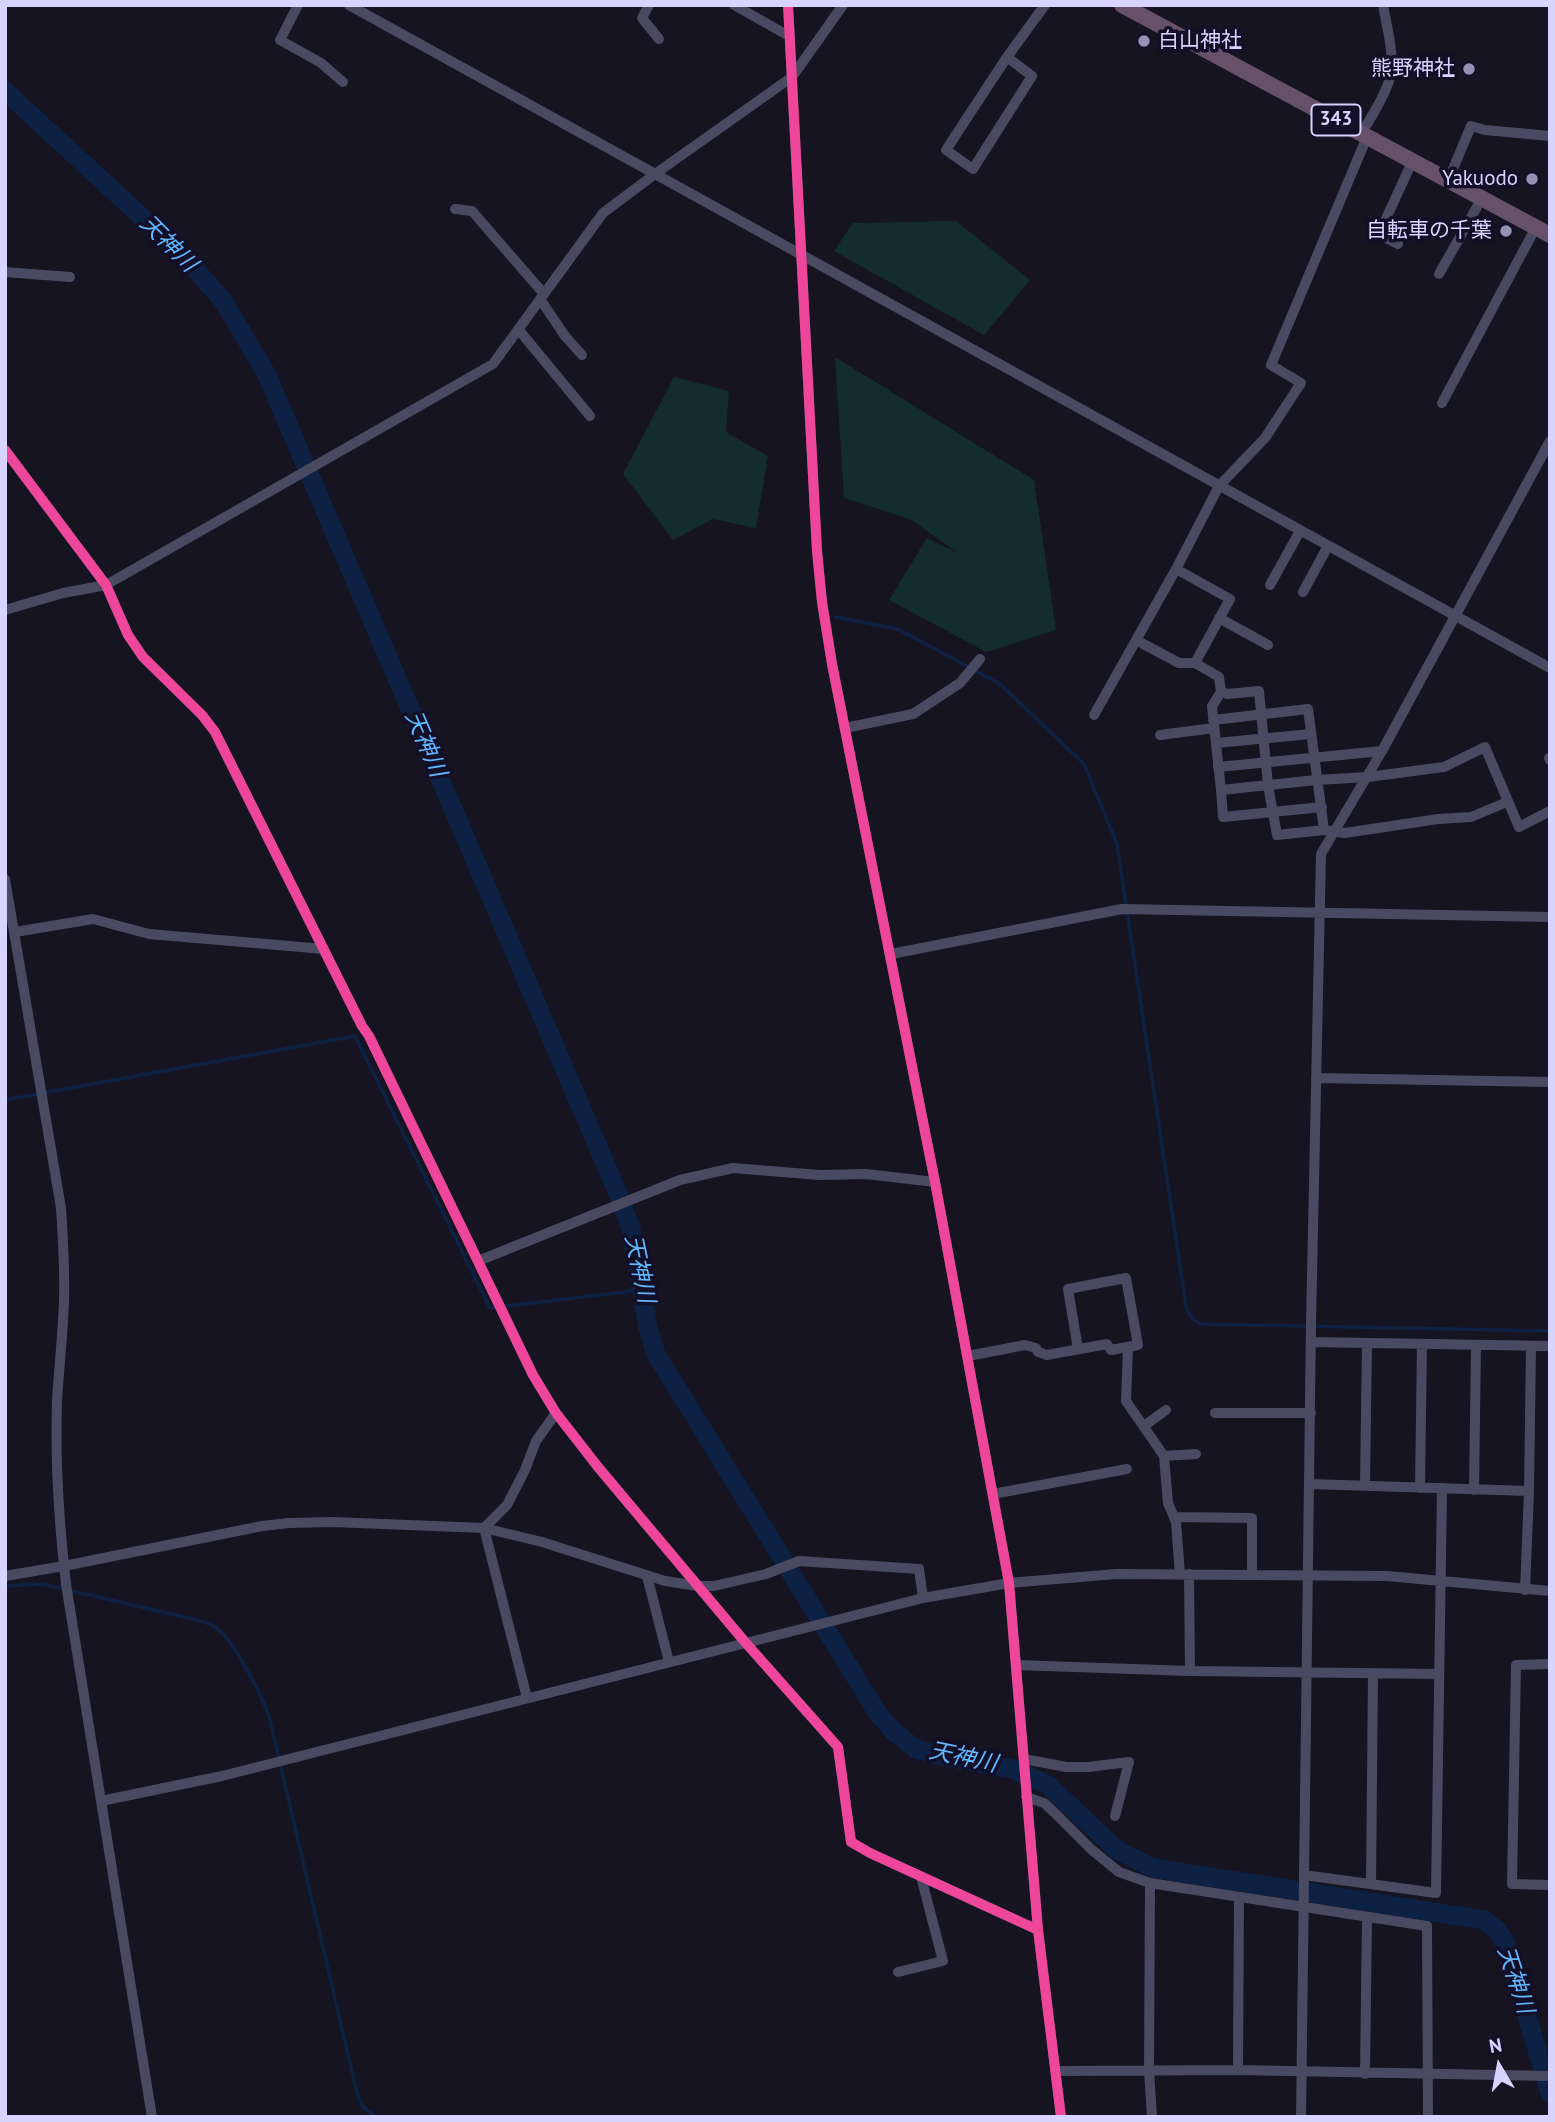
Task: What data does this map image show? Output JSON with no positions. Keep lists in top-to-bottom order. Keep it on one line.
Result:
{"streets":{"highway":["343"]},"water":["天神川"],"places":["白山神社","熊野神社","Yakuodo","自転車の千葉"],"north":"top"}
